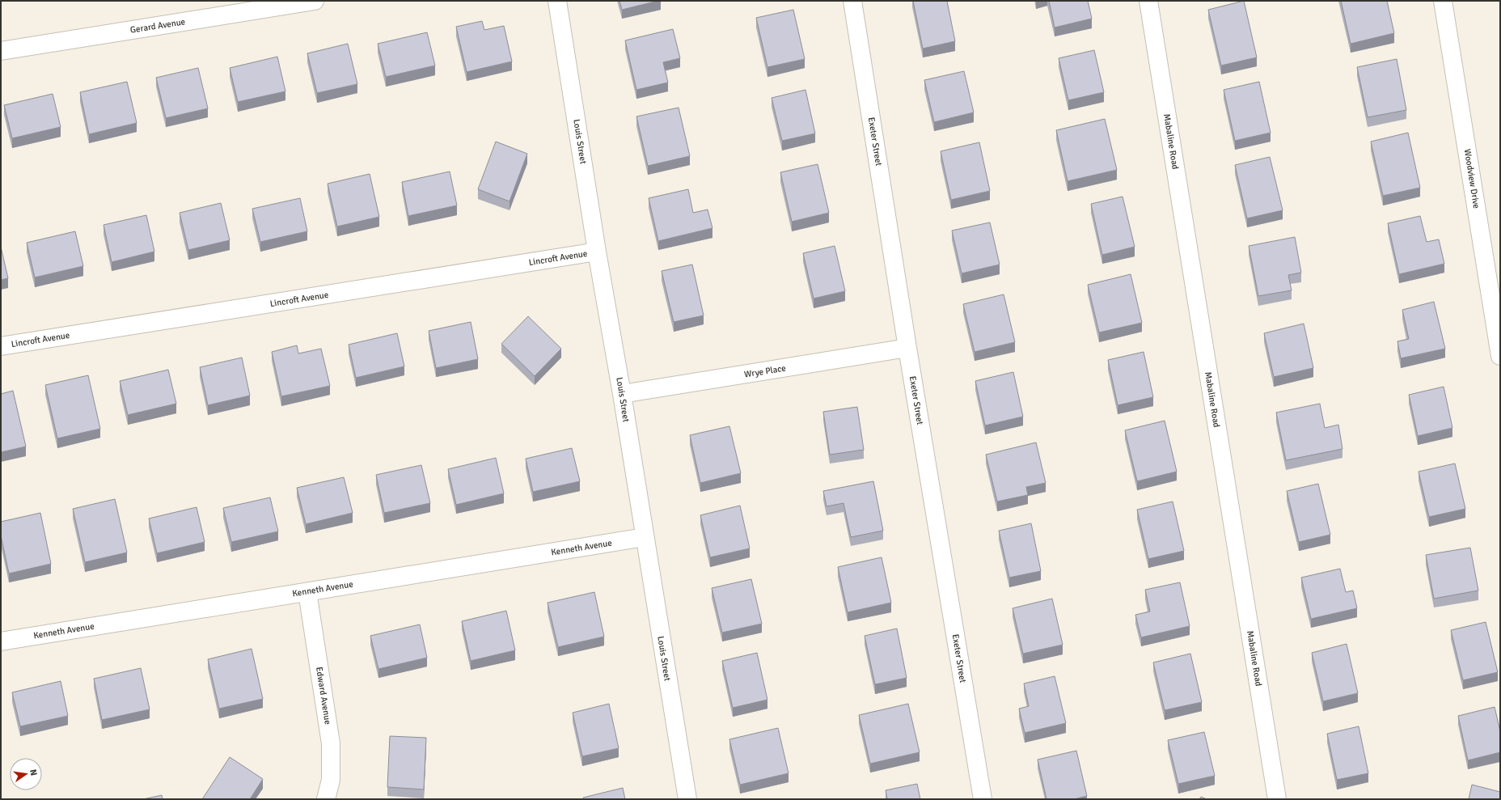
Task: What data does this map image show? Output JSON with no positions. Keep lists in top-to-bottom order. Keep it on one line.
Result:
{"streets":{"street":["Gerard Avenue","Louis Street","Exeter Street","Mabaline Road","Woodview Drive","Lincroft Avenue","Wrye Place","Kenneth Avenue","Edward Avenue"]},"crossings":[["Louis Street","Lincroft Avenue"],["Louis Street","Wrye Place"],["Louis Street","Kenneth Avenue"],["Exeter Street","Wrye Place"],["Kenneth Avenue","Edward Avenue"]],"north":"right"}
